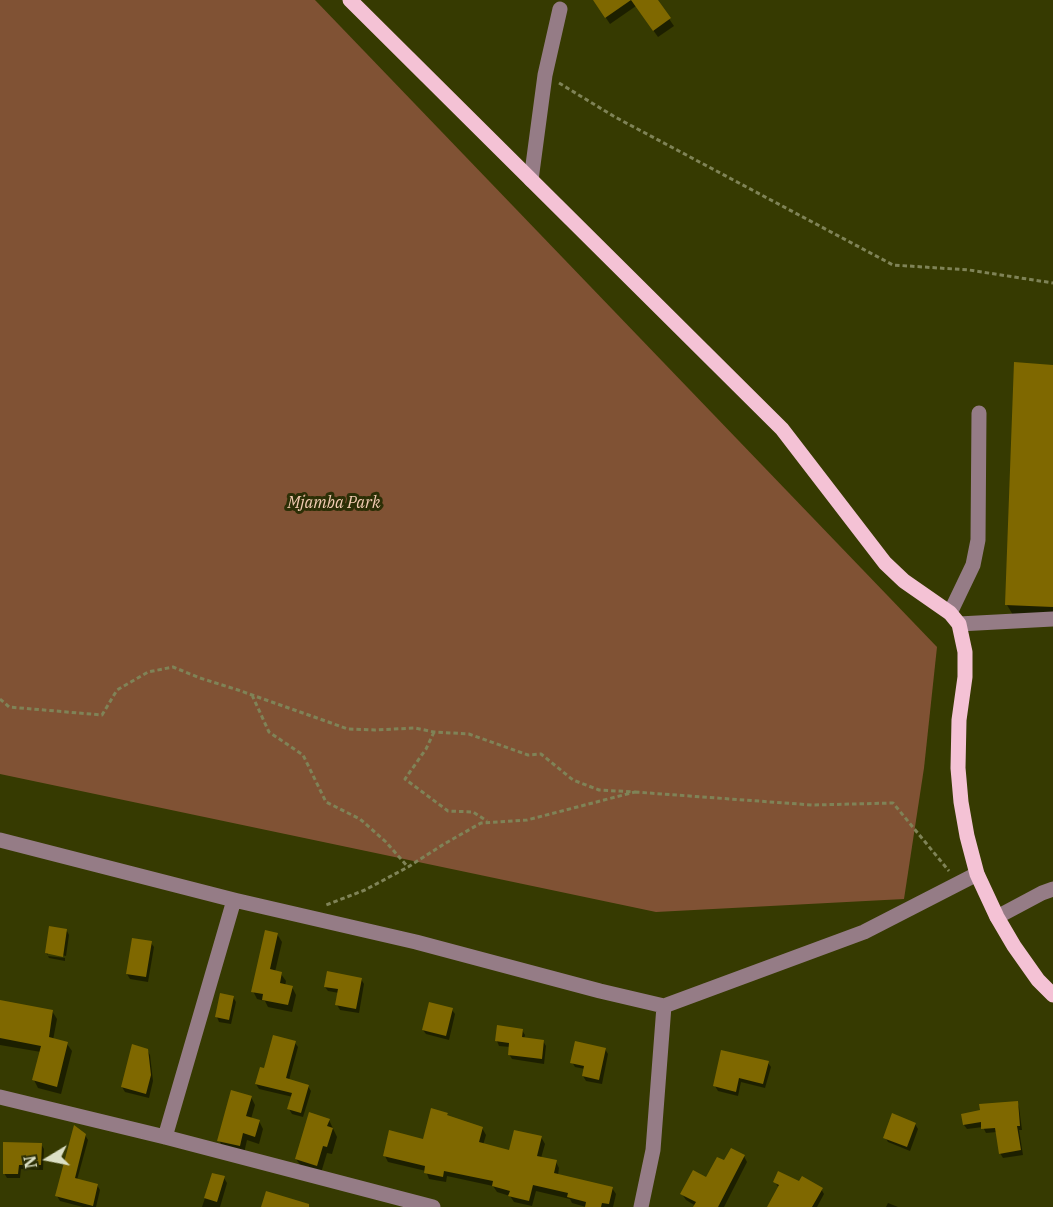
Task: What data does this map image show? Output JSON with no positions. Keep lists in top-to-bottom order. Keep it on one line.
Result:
{"parks":["Mjamba Park"],"north":"left"}
